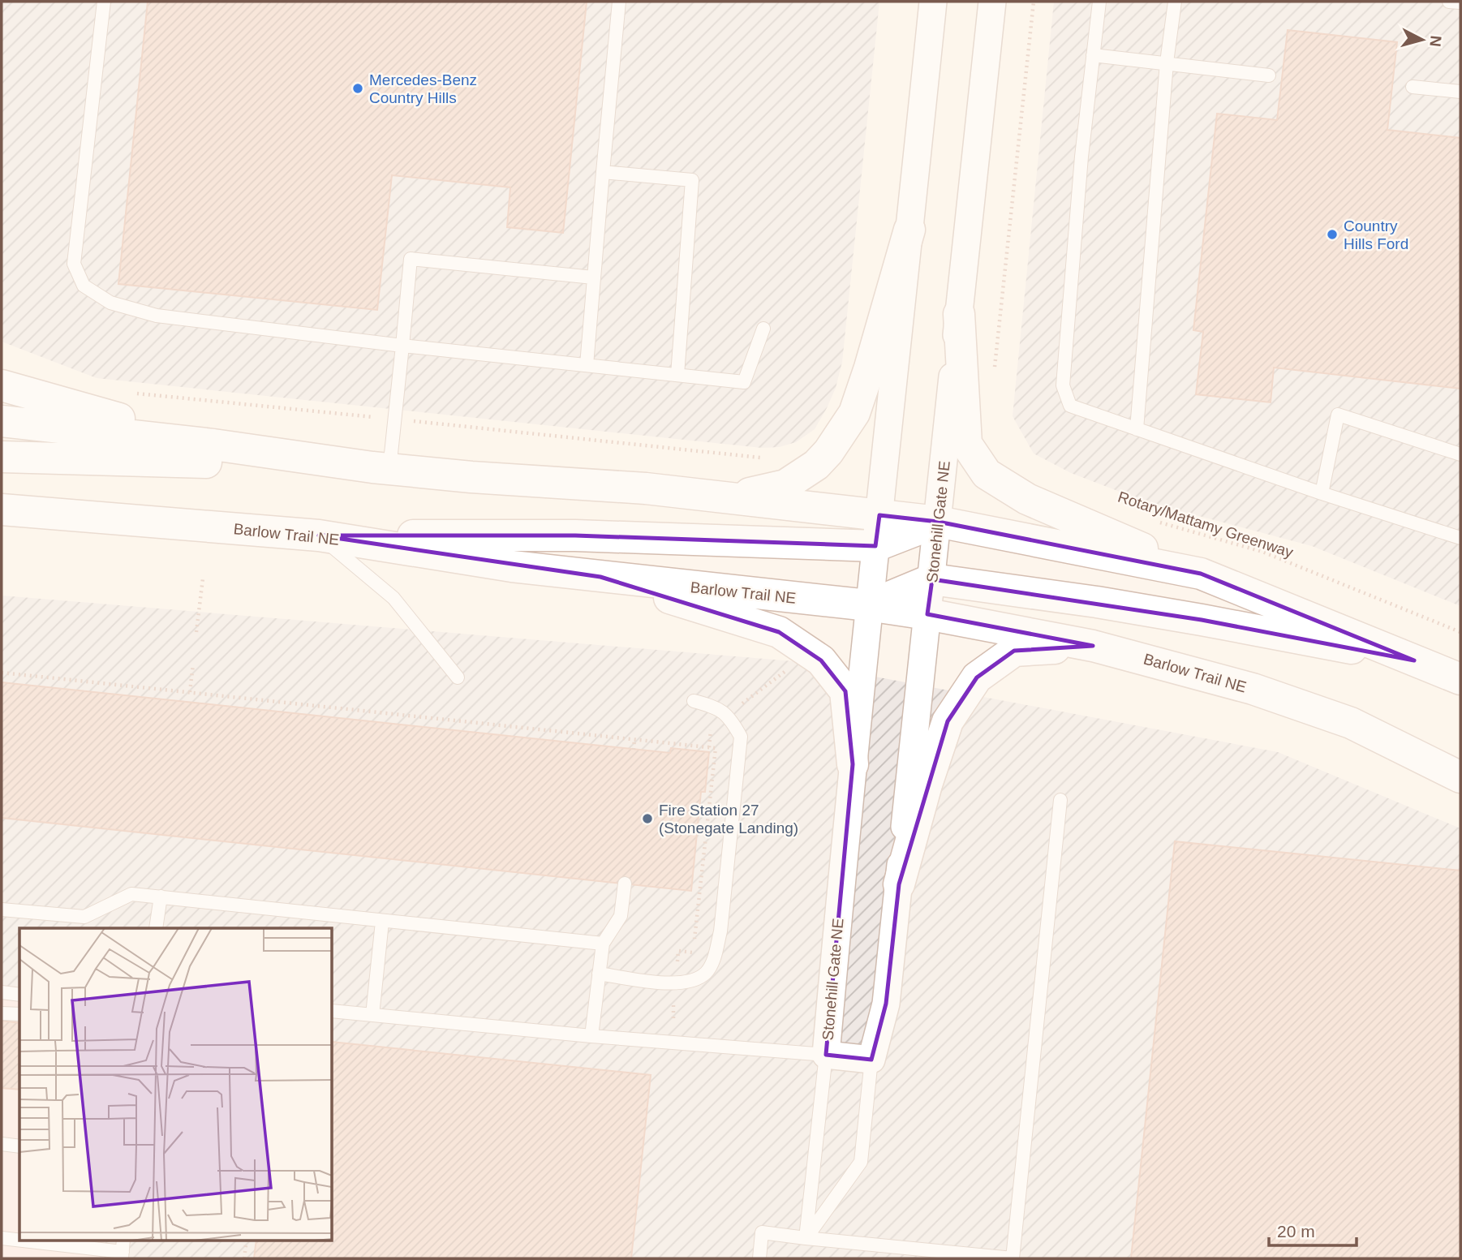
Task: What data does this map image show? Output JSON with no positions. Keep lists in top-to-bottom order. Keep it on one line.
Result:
{"streets":{"main road":["Barlow Trail NE"],"street":["Stonehill Gate NE"],"path":["Rotary/Mattamy Greenway"]},"crossings":[["Stonehill Gate NE","Barlow Trail NE"]],"places":["Mercedes-Benz Country Hills","Country Hills Ford","Fire Station 27 (Stonegate Landing)"],"scale_bar":"20 m","north":"right"}
